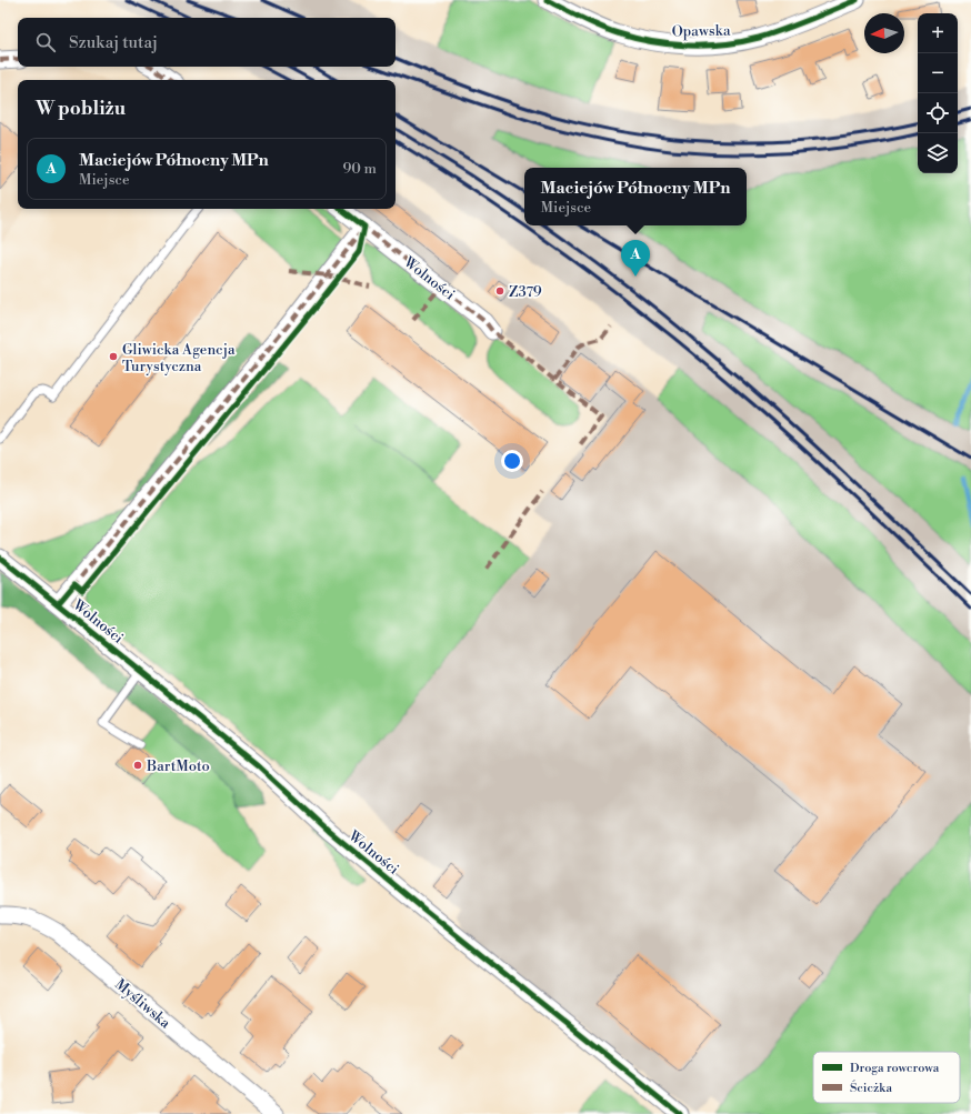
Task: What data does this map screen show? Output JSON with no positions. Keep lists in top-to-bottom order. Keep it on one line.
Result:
{"streets":{"street":["Opawska","Wolności","Myśliwska"]},"places":["Z379","Gliwicka Agencja Turystyczna","BartMoto"],"legend":["Droga rowerowa","Ścieżka"],"north":"left","page":{"map_buttons":["+","−"],"search":"Szukaj tutaj","heading":"W pobliżu","list":[{"mark":"A","name":"Maciejów Północny MPn","note":"Miejsce","value":"90 m"}],"popup":["Maciejów Północny MPn","Miejsce"],"pins":"A"}}
